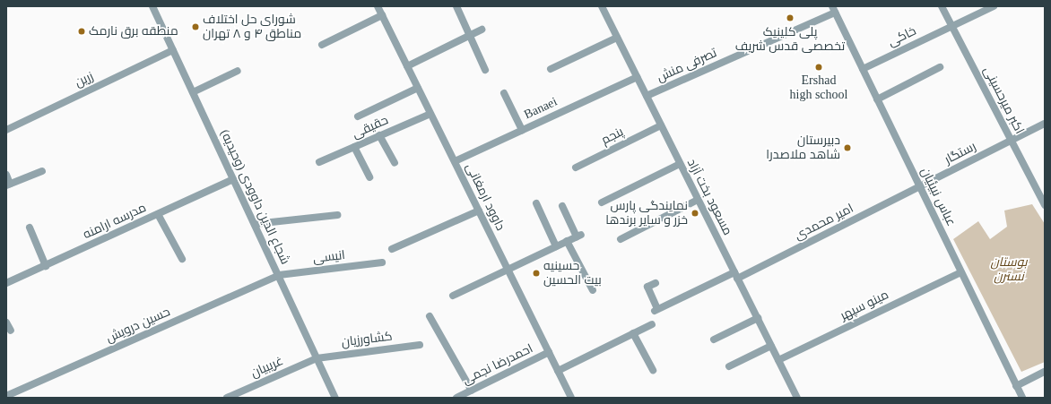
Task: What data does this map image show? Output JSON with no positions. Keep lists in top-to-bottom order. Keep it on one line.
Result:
{"streets":{"street":["خاکی","تصرفی منش","زرین","اکبر میرحسینی","Banaei","حقیقی","پنجم","رستگار","شجاع الدین داوودی (وحیدیه)","داوود ارمغانی","مسعود بخت آزاد","عباس نبیئیان","مدرسه ارامنه","امیر محمدی","انیسی","مینو سپهر","حسین درویش","کشاورزیان","احمدرضا نجمی","غریبیان"]},"crossings":[["خاکی","اکبر میرحسینی"],["خاکی","عباس نبیئیان"],["تصرفی منش","مسعود بخت آزاد"],["تصرفی منش","عباس نبیئیان"],["زرین","شجاع الدین داوودی (وحیدیه)"],["اکبر میرحسینی","رستگار"],["Banaei","داوود ارمغانی"],["Banaei","مسعود بخت آزاد"],["حقیقی","داوود ارمغانی"],["پنجم","مسعود بخت آزاد"],["رستگار","عباس نبیئیان"],["رستگار","امیر محمدی"],["شجاع الدین داوودی (وحیدیه)","مدرسه ارامنه"],["شجاع الدین داوودی (وحیدیه)","انیسی"],["شجاع الدین داوودی (وحیدیه)","حسین درویش"],["شجاع الدین داوودی (وحیدیه)","کشاورزیان"],["شجاع الدین داوودی (وحیدیه)","غریبیان"],["داوود ارمغانی","احمدرضا نجمی"],["مسعود بخت آزاد","امیر محمدی"],["مسعود بخت آزاد","مینو سپهر"],["عباس نبیئیان","امیر محمدی"],["عباس نبیئیان","مینو سپهر"],["انیسی","حسین درویش"],["کشاورزیان","غریبیان"]],"parks":["بوستان نسترن"],"places":["پلی کلینیک تخصصی قدس شریف","شورای حل اختلاف مناطق ۴ و ۸ تهران","منطقه برق نارمک","Ershad high school","دبیرستان شاهد ملاصدرا","نمایندگی پارس خزر و سایر برندها","حسینیه بیت الحسین"]}
